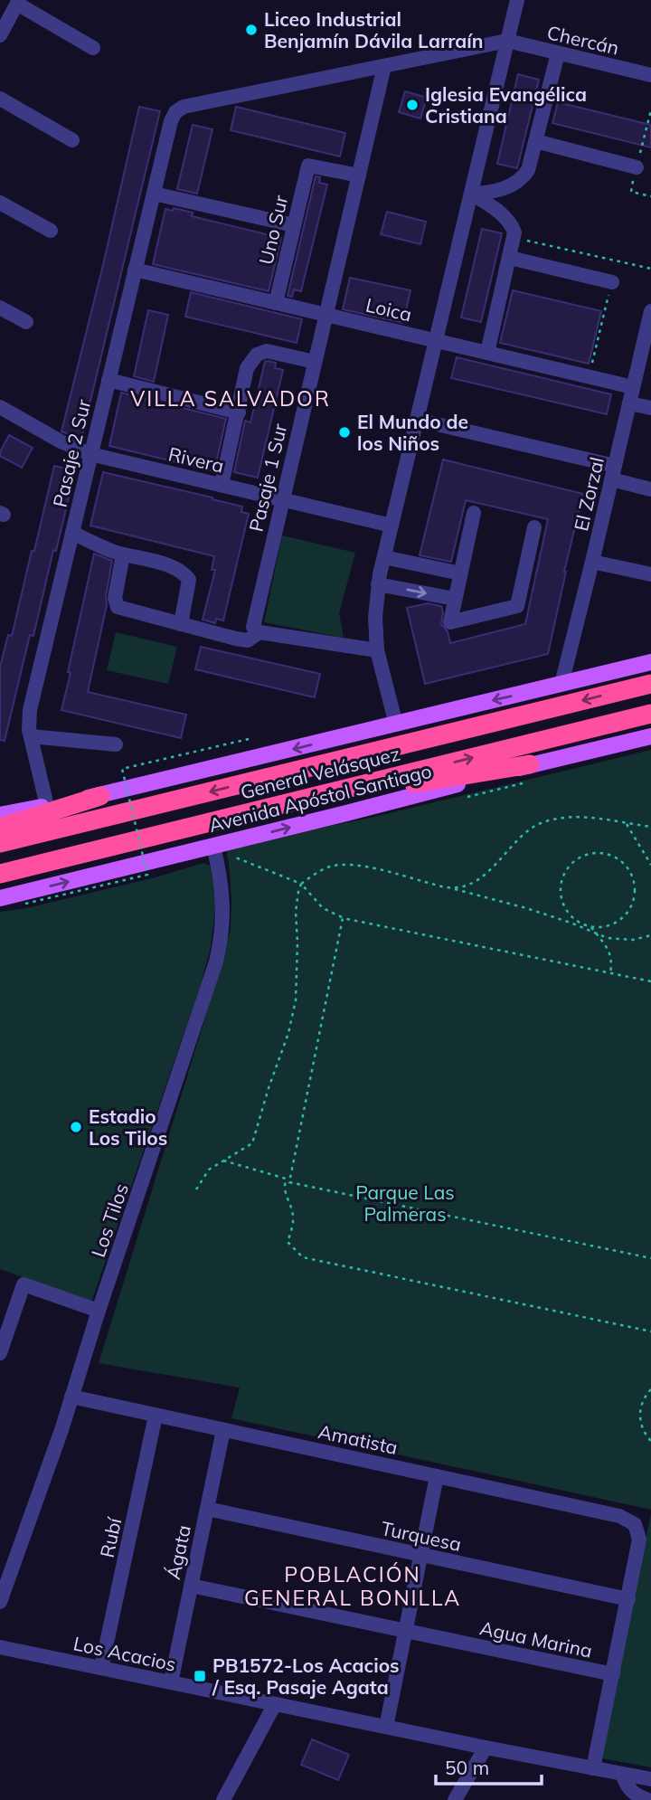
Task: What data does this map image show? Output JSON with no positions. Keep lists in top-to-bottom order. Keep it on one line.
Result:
{"streets":{"highway":["General Velásquez"],"main road":["Avenida Apóstol Santiago"],"street":["Chercán","Uno Sur","Loica","Pasaje 2 Sur","Rivera","Pasaje 1 Sur","El Zorzal","Los Tilos","Amatista","Turquesa","Rubí","Ágata","Agua Marina","Los Acacios"]},"crossings":[["Uno Sur","Loica"],["Uno Sur","Pasaje 1 Sur"],["Loica","Pasaje 2 Sur"],["Loica","Pasaje 1 Sur"],["Loica","El Zorzal"],["Pasaje 2 Sur","Rivera"],["Pasaje 2 Sur","Pasaje 1 Sur"],["Rivera","Pasaje 1 Sur"],["Avenida Apóstol Santiago","Los Tilos"],["Los Tilos","Amatista"],["Amatista","Turquesa"],["Amatista","Rubí"],["Amatista","Ágata"],["Turquesa","Ágata"],["Rubí","Los Acacios"],["Ágata","Agua Marina"],["Ágata","Los Acacios"]],"districts":["VILLA SALVADOR","POBLACIÓN GENERAL BONILLA"],"parks":["Parque Las Palmeras"],"places":{"other":["Liceo Industrial Benjamín Dávila Larraín","Iglesia Evangélica Cristiana","El Mundo de los Niños","Estadio Los Tilos"],"transit":["PB1572-Los Acacios / Esq. Pasaje Agata"]},"scale_bar":"50 m"}
